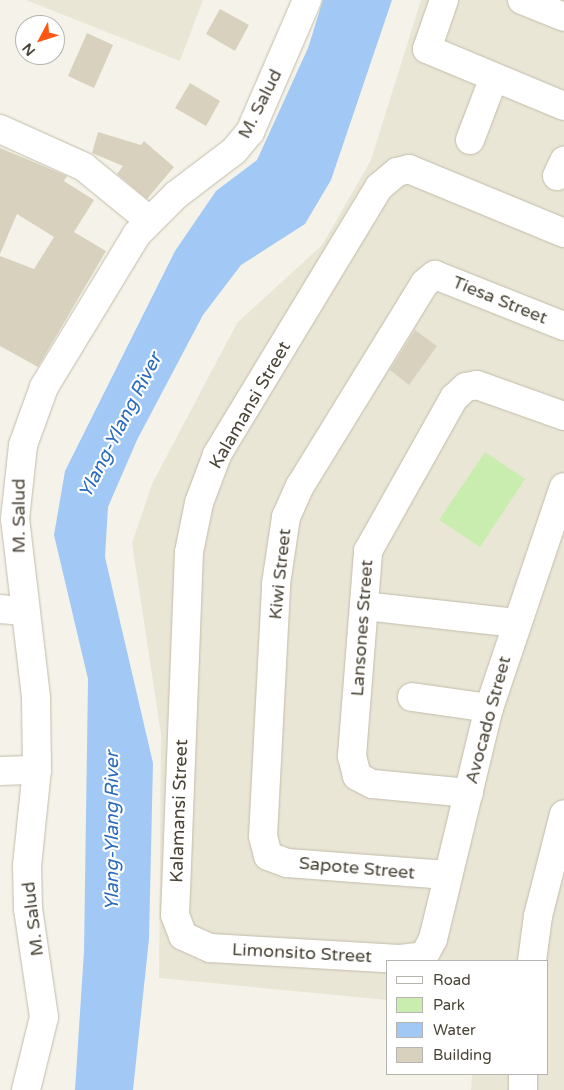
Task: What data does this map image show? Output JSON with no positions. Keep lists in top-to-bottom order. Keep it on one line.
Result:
{"streets":{"street":["M. Salud","Tiesa Street","Kalamansi Street","Kiwi Street","Lansones Street","Avocado Street","Sapote Street","Limonsito Street"]},"crossings":[["Tiesa Street","Kiwi Street"],["Kalamansi Street","Limonsito Street"],["Kiwi Street","Sapote Street"],["Lansones Street","Avocado Street"],["Avocado Street","Sapote Street"],["Avocado Street","Limonsito Street"]],"water":["Ylang-Ylang River"],"legend":["Road","Park","Water","Building"],"north":"bottom left"}
